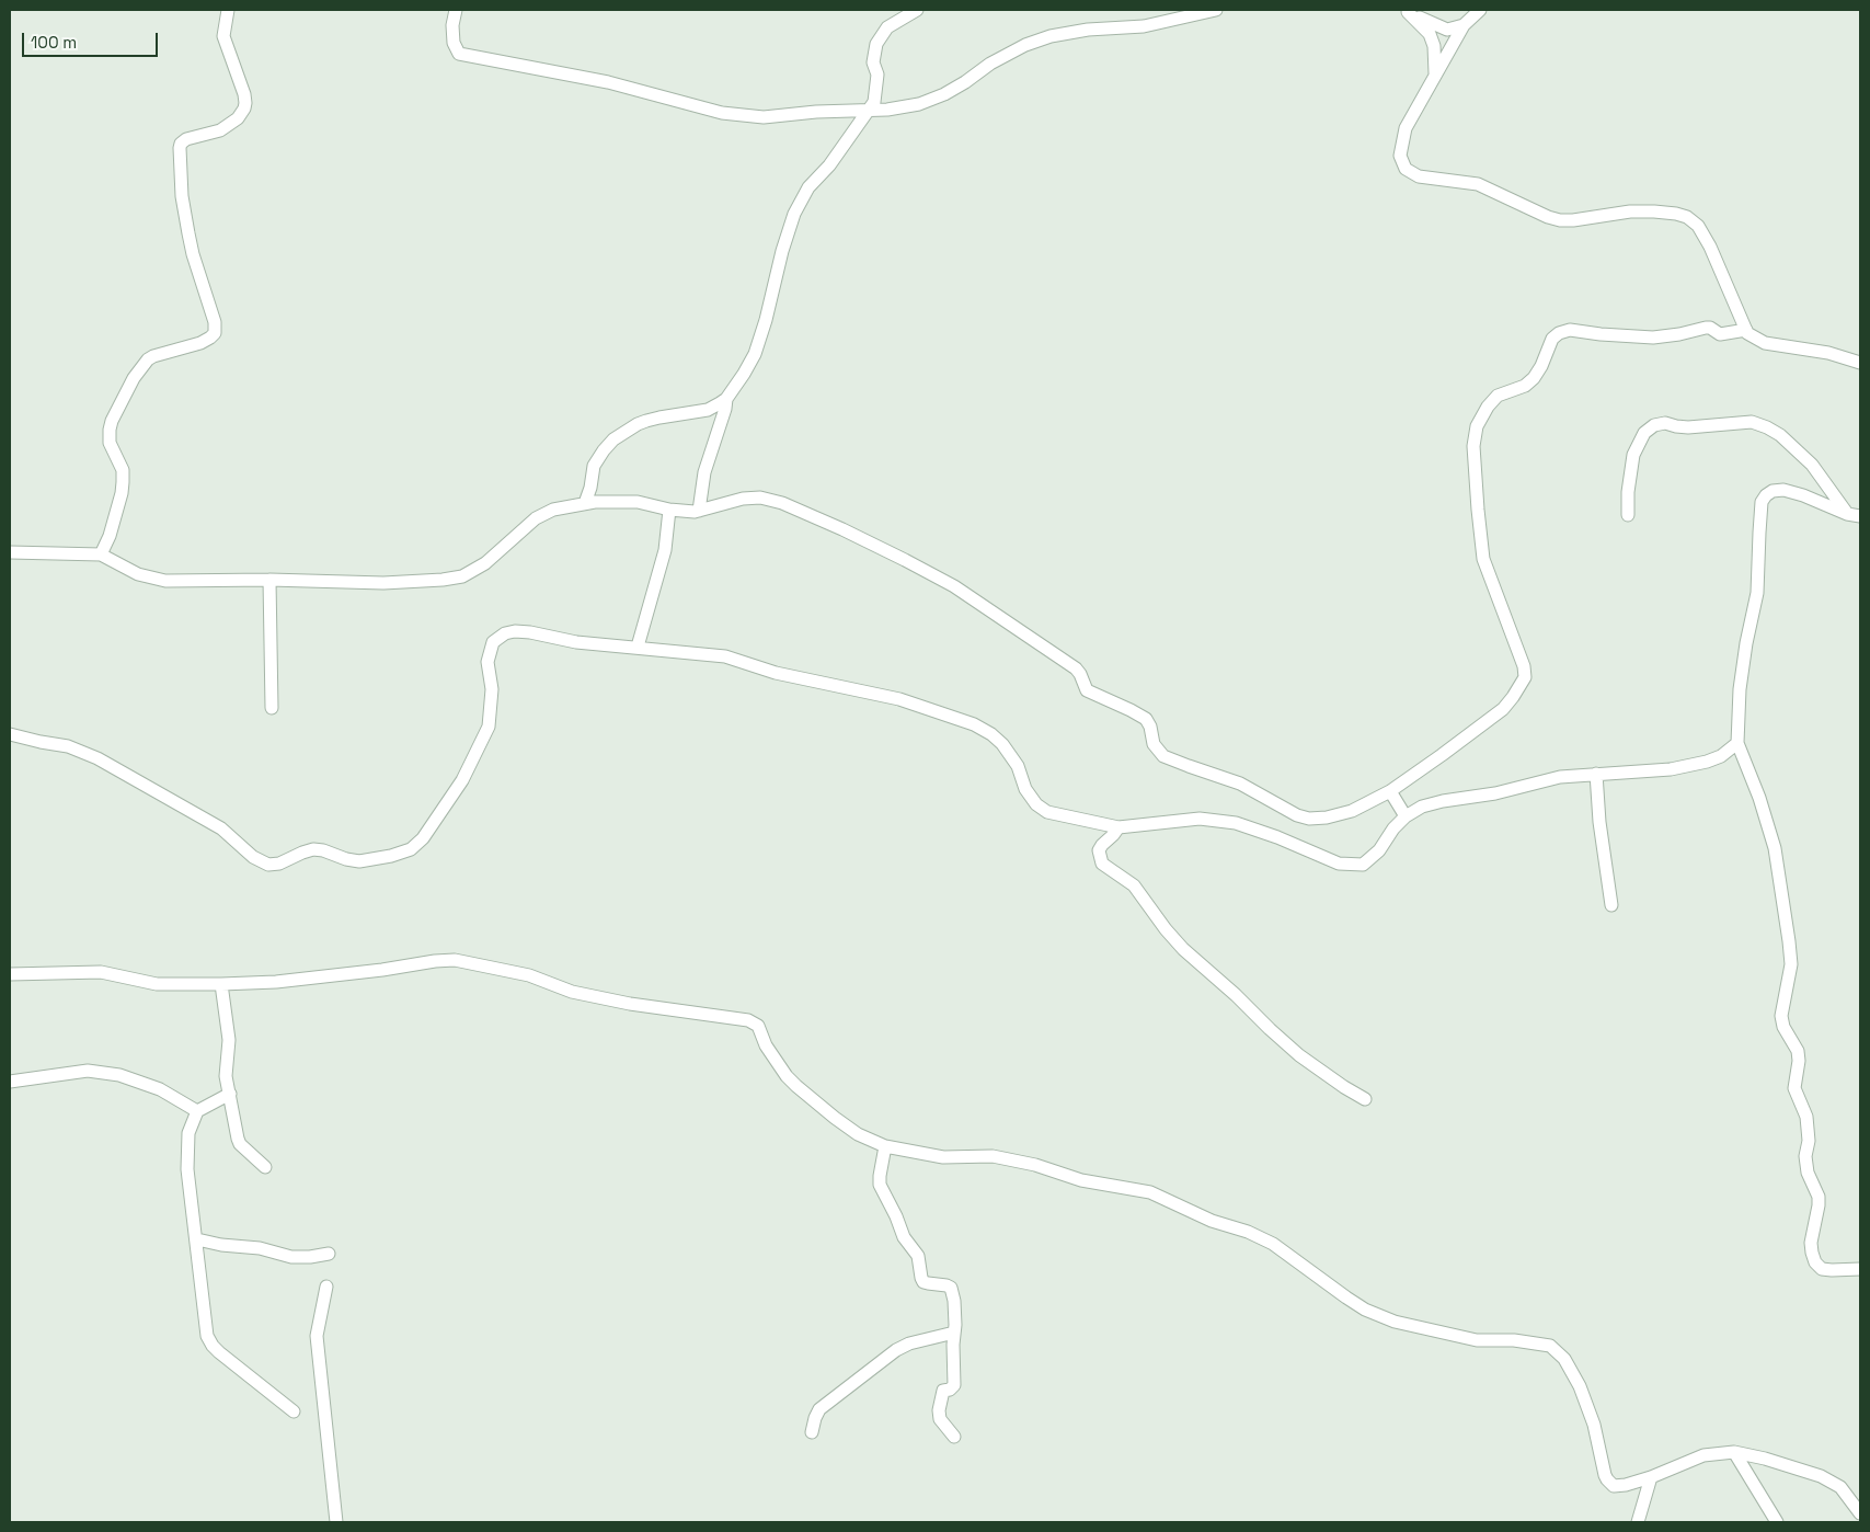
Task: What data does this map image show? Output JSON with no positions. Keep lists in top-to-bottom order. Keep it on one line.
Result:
{"scale_bar":"100 m"}
